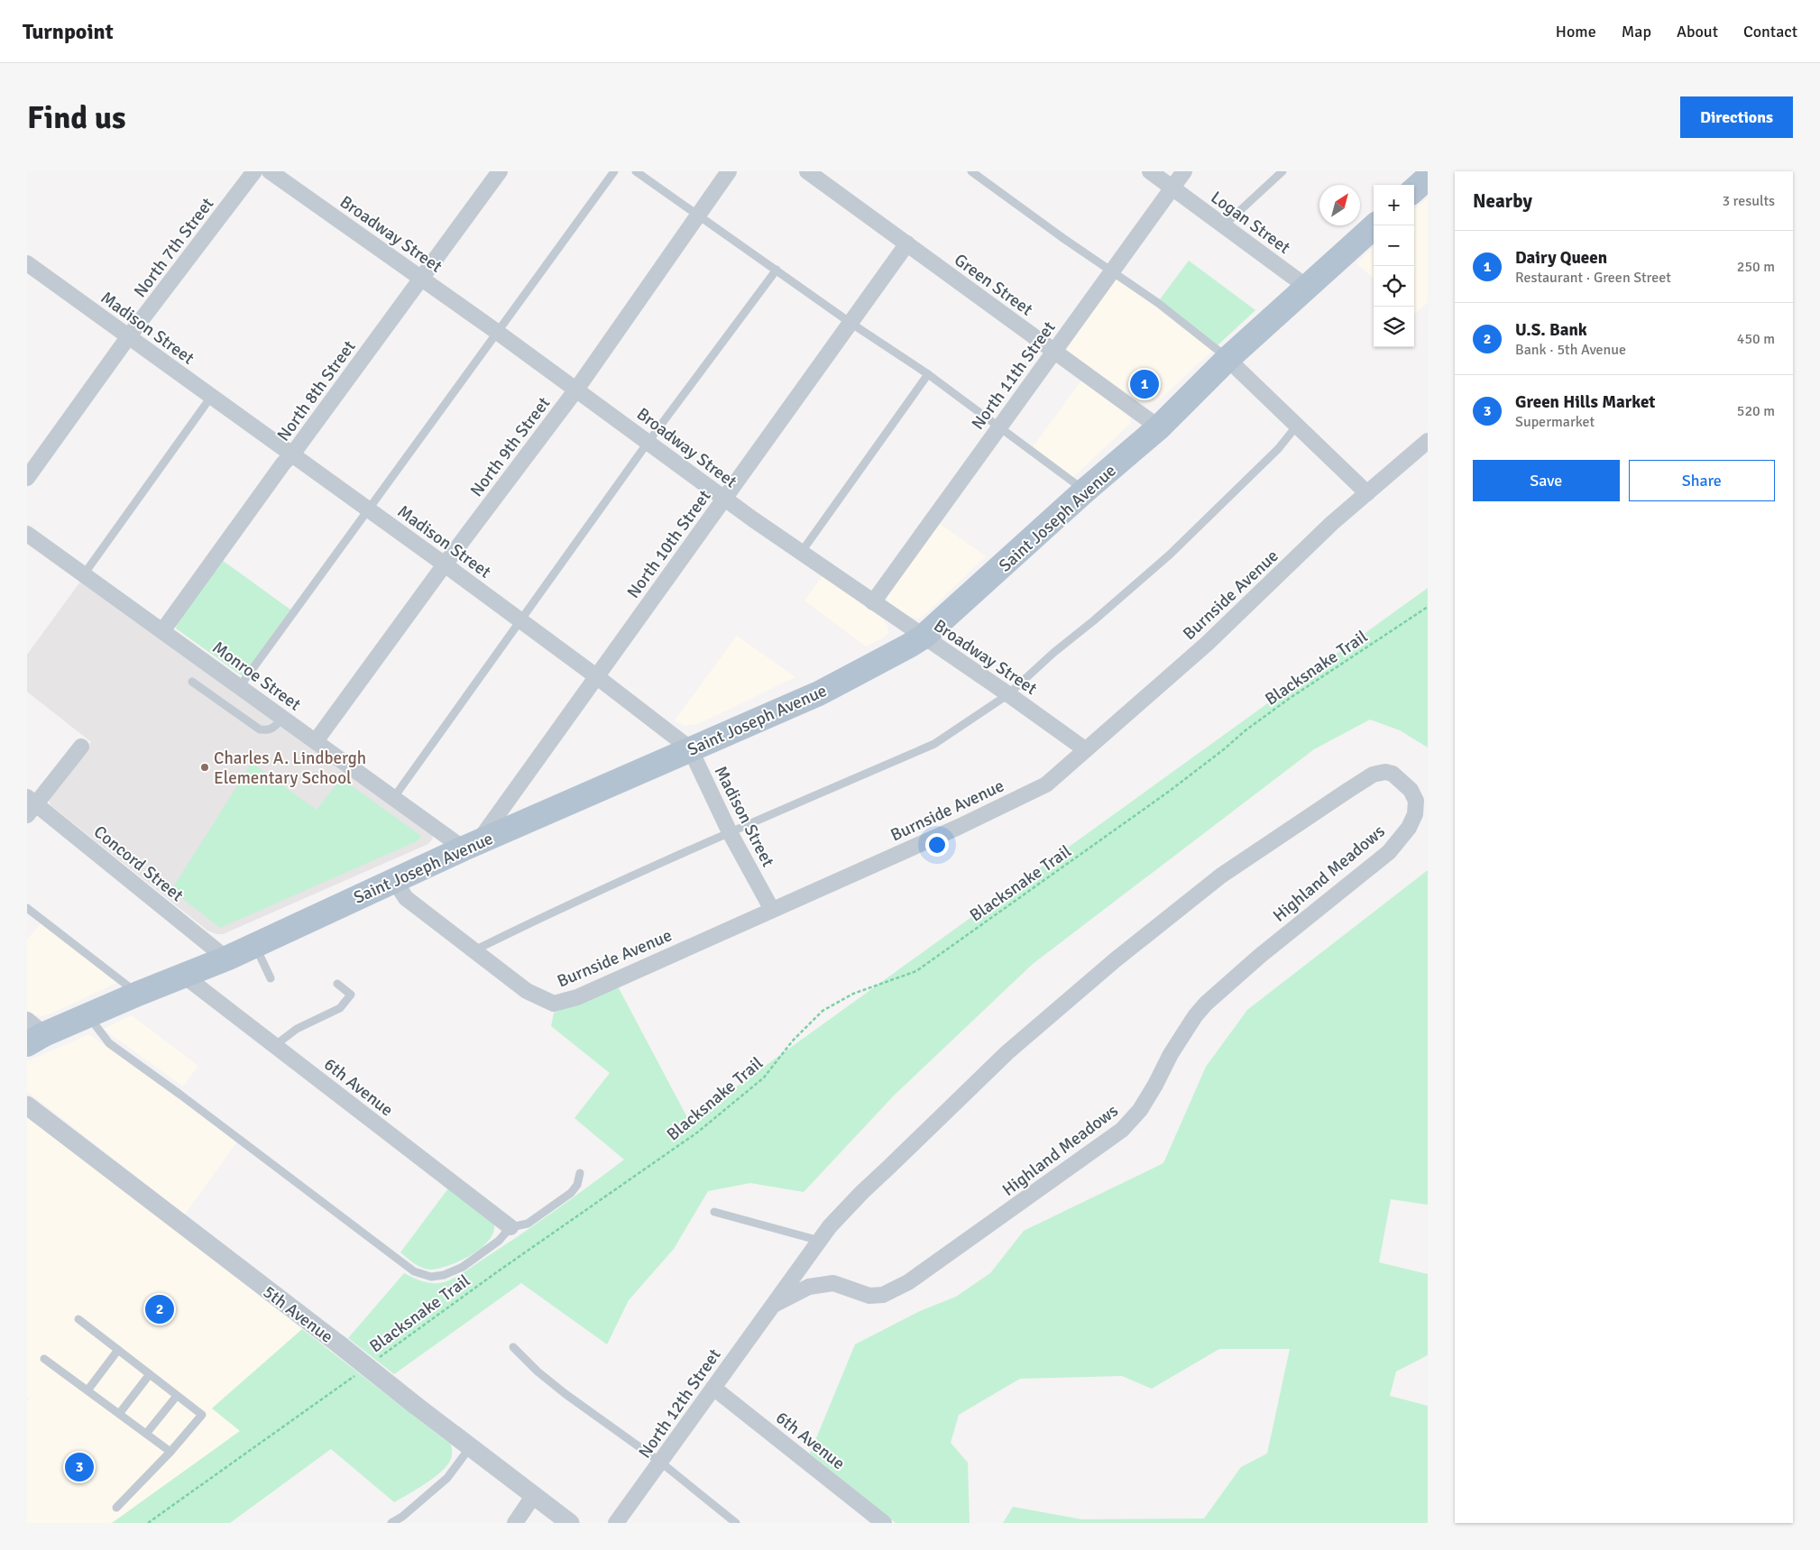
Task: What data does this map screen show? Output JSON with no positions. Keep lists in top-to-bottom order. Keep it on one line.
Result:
{"streets":{"main road":["Saint Joseph Avenue"],"street":["Logan Street","Broadway Street","North 7th Street","Green Street","Madison Street","North 11th Street","North 8th Street","North 9th Street","North 10th Street","Burnside Avenue","Monroe Street","Concord Street","Highland Meadows","6th Avenue","5th Avenue","North 12th Street"],"path":["Blacksnake Trail"]},"crossings":[["Logan Street","North 11th Street"],["Logan Street","Saint Joseph Avenue"],["Broadway Street","North 11th Street"],["Broadway Street","North 8th Street"],["Broadway Street","North 9th Street"],["Broadway Street","Saint Joseph Avenue"],["Broadway Street","North 10th Street"],["Broadway Street","Burnside Avenue"],["North 7th Street","Madison Street"],["Green Street","North 11th Street"],["Green Street","Saint Joseph Avenue"],["Green Street","North 10th Street"],["Madison Street","North 8th Street"],["Madison Street","North 9th Street"],["Madison Street","Saint Joseph Avenue"],["Madison Street","North 10th Street"],["Madison Street","Burnside Avenue"],["North 8th Street","Monroe Street"],["North 9th Street","Monroe Street"],["Saint Joseph Avenue","North 10th Street"],["Saint Joseph Avenue","Burnside Avenue"],["Saint Joseph Avenue","Monroe Street"],["Saint Joseph Avenue","Concord Street"],["Saint Joseph Avenue","6th Avenue"],["North 10th Street","Monroe Street"],["Highland Meadows","North 12th Street"],["6th Avenue","North 12th Street"]],"places":["Charles A. Lindbergh Elementary School"],"north":"top right","page":{"header":"Turnpoint","nav":["Home","Map","About","Contact"],"buttons":["Directions",["Save","Share"]],"title":"Find us","heading":["Nearby","3 results"],"map_buttons":["+","−"],"list":[{"mark":"1","name":"Dairy Queen","note":"Restaurant · Green Street","value":"250 m"},{"mark":"2","name":"U.S. Bank","note":"Bank · 5th Avenue","value":"450 m"},{"mark":"3","name":"Green Hills Market","note":"Supermarket","value":"520 m"}],"pins":["1","2","3"]}}
